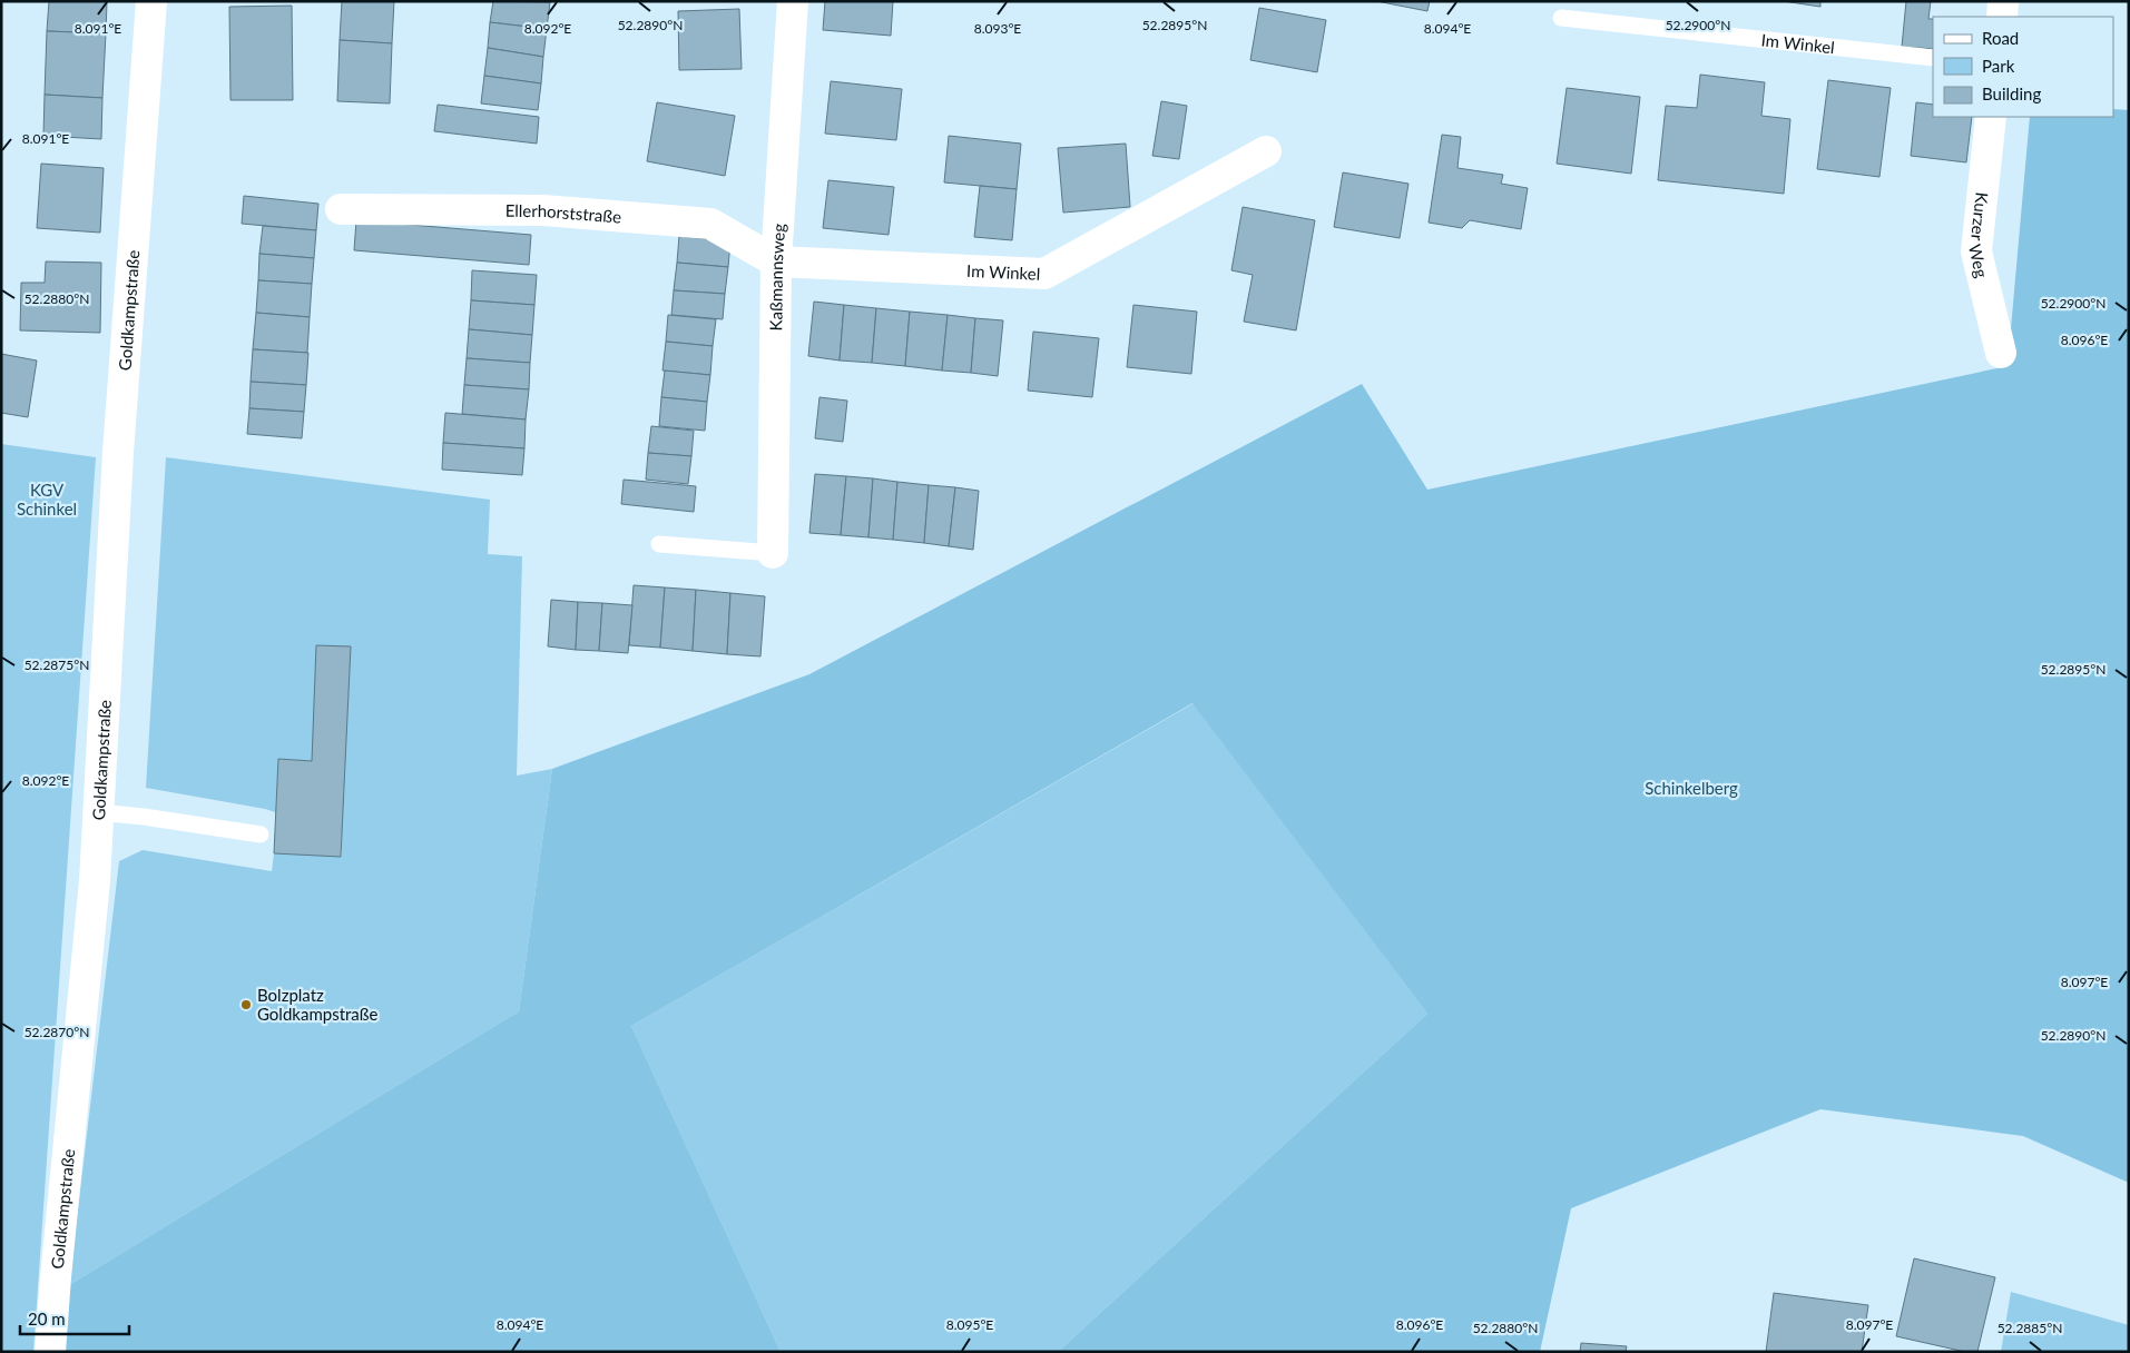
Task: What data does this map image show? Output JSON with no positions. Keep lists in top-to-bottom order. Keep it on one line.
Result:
{"streets":{"street":["Im Winkel","Ellerhorststraße","Kurzer Weg","Kaßmannsweg","Goldkampstraße"]},"crossings":[["Im Winkel","Ellerhorststraße"],["Im Winkel","Kaßmannsweg"],["Ellerhorststraße","Kaßmannsweg"]],"parks":["KGV Schinkel","Schinkelberg"],"places":["Bolzplatz Goldkampstraße"],"legend":["Road","Park","Building"],"scale_bar":"20 m","coordinates":["52.2890°N","52.2895°N","52.2900°N","8.091°E","8.092°E","8.093°E","8.094°E","52.2880°N","8.096°E","52.2875°N","8.097°E","52.2870°N","8.095°E","52.2885°N"]}
